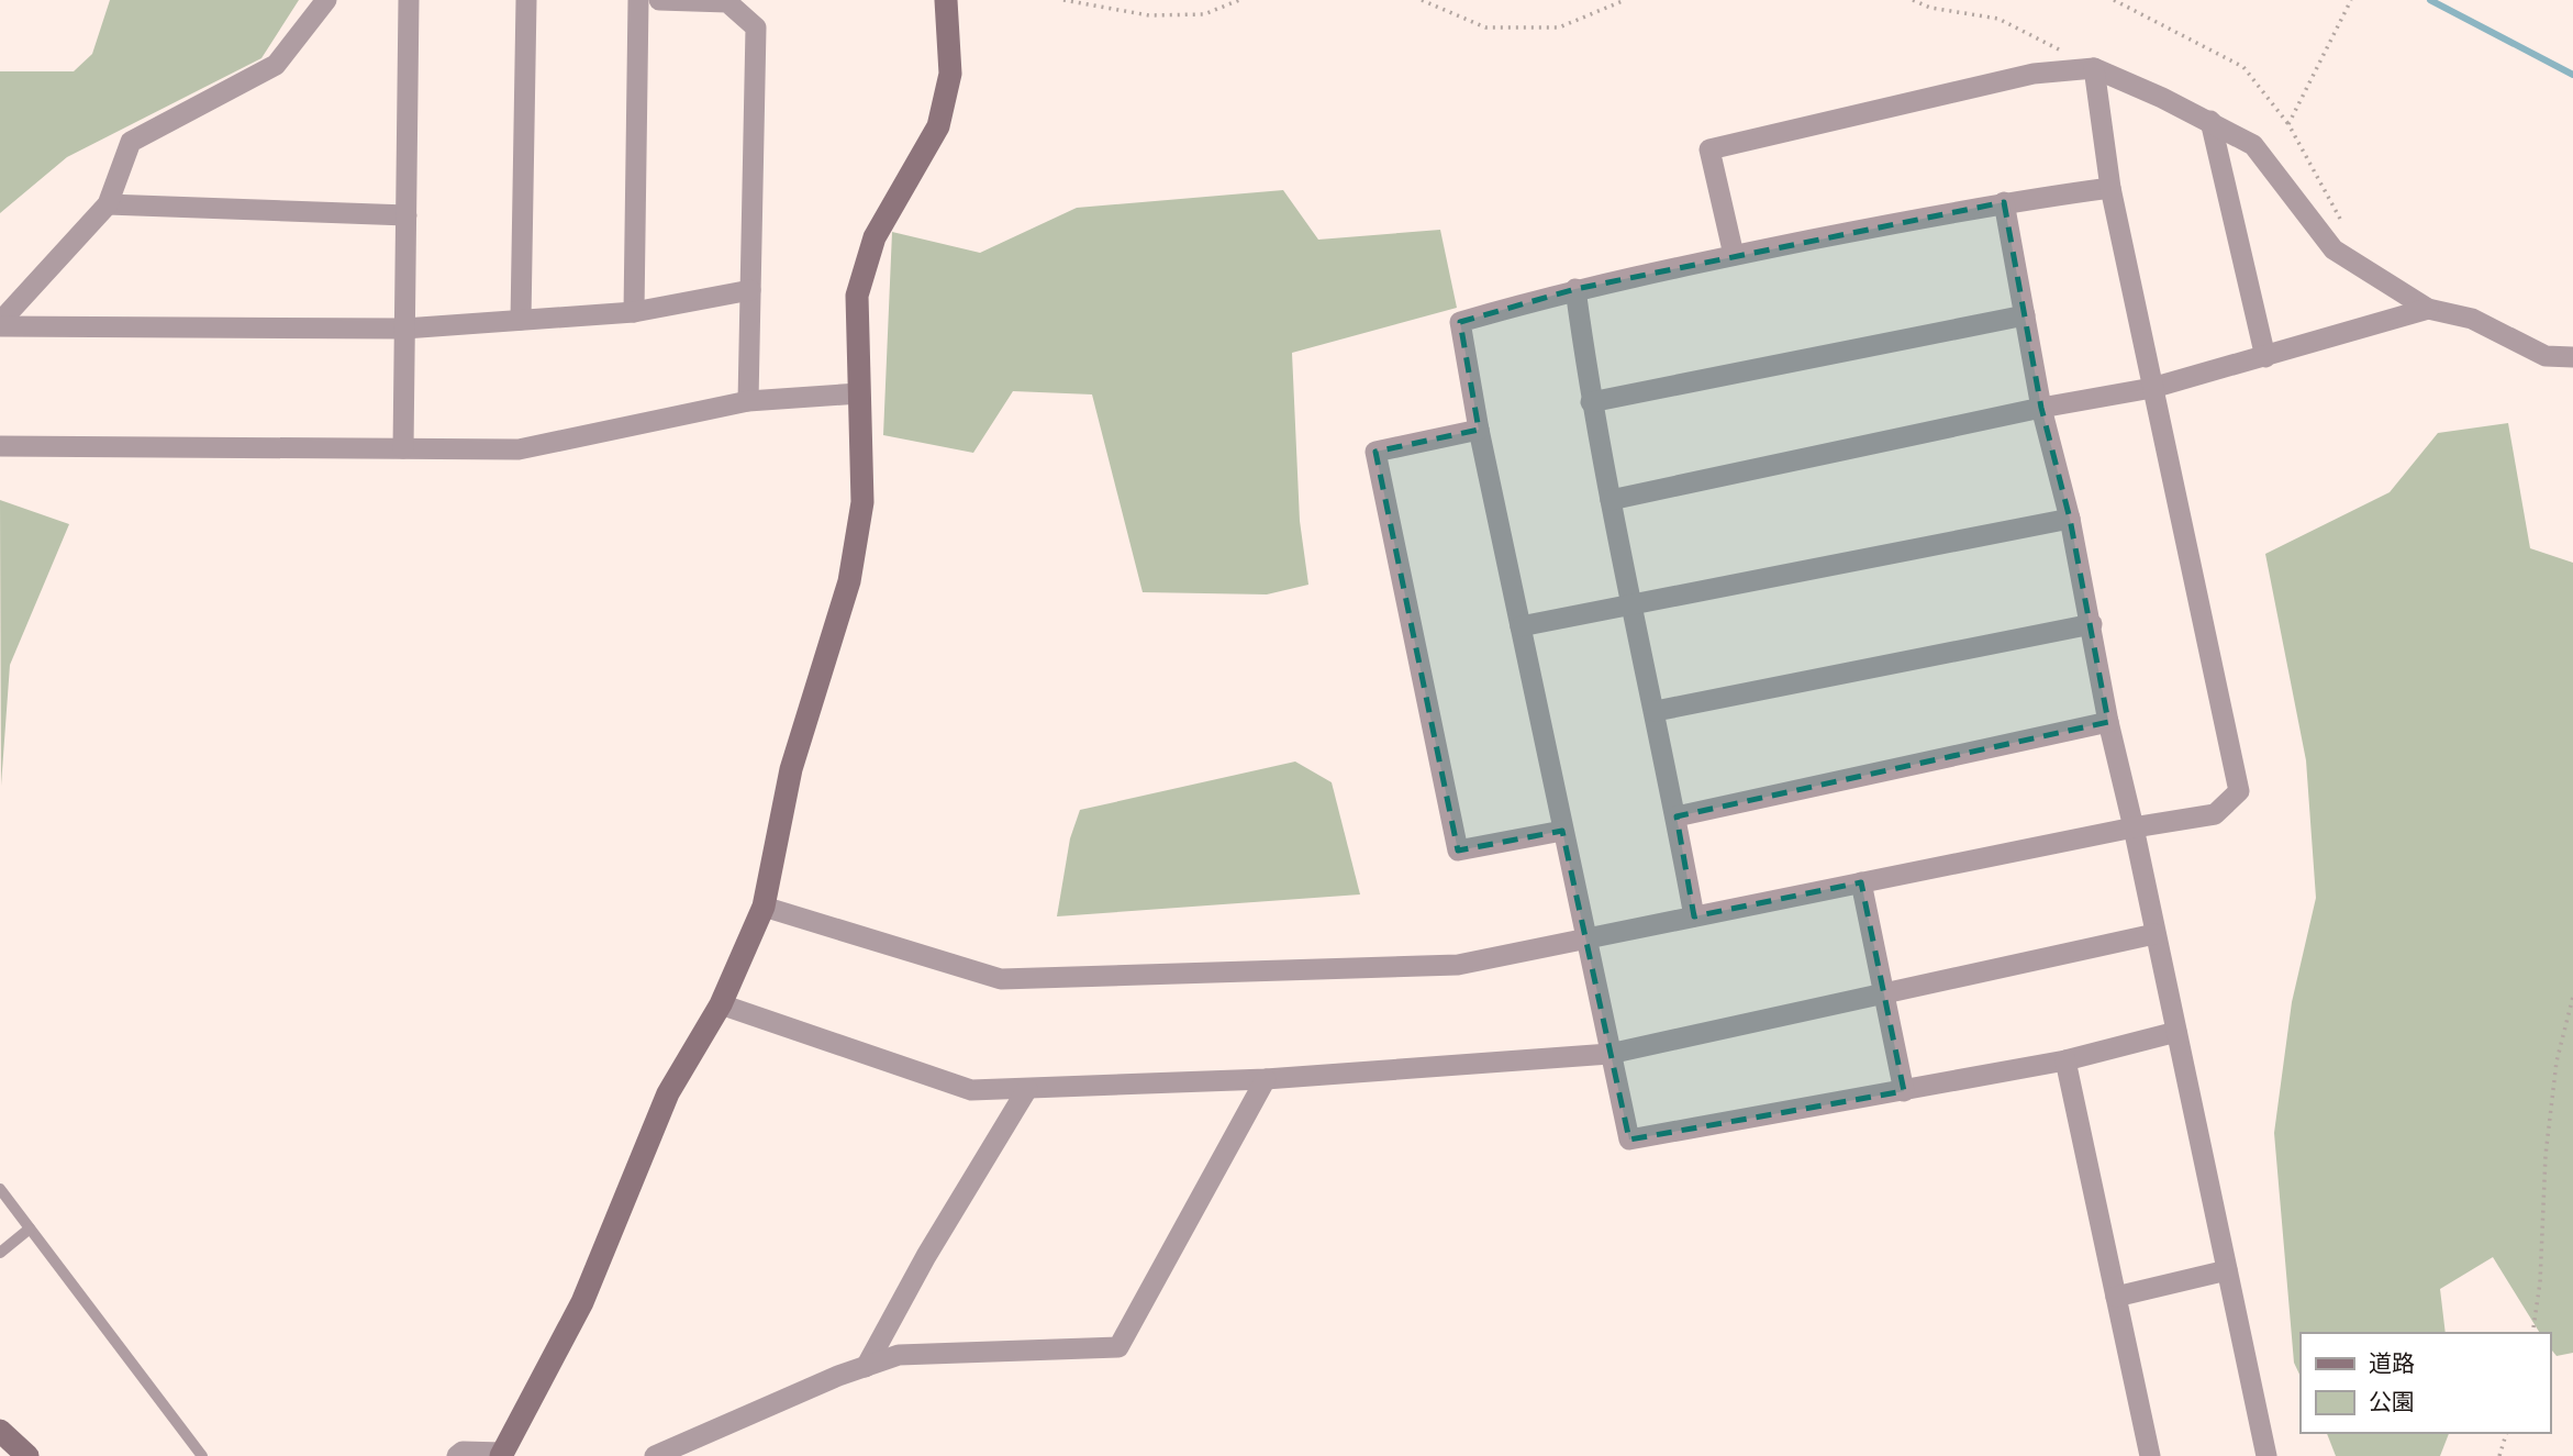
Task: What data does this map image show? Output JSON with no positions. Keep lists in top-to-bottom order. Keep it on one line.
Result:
{"legend":["道路","公園"]}
